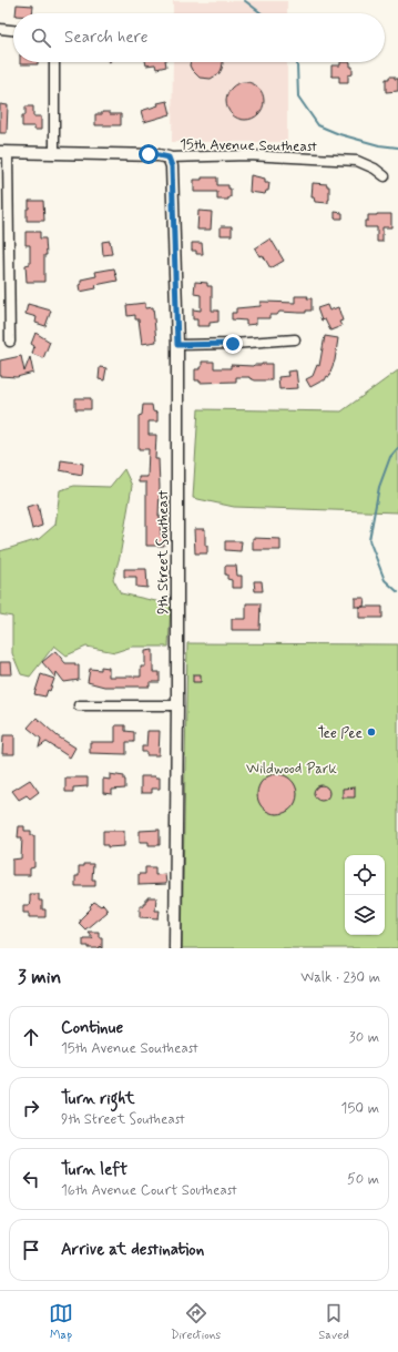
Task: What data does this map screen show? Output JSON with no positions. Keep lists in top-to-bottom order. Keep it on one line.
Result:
{"streets":{"street":["15th Avenue Southeast","9th Street Southeast"]},"crossings":[["15th Avenue Southeast","9th Street Southeast"]],"parks":["Wildwood Park"],"places":["Tee Pee"],"page":{"search":"Search here","heading":["3 min","Walk · 230 m"],"list":[["Continue","15th Avenue Southeast","30 m"],["Turn right","9th Street Southeast","150 m"],["Turn left","16th Avenue Court Southeast","50 m"],"Arrive at destination"],"nav":["Map","Directions","Saved"]}}
